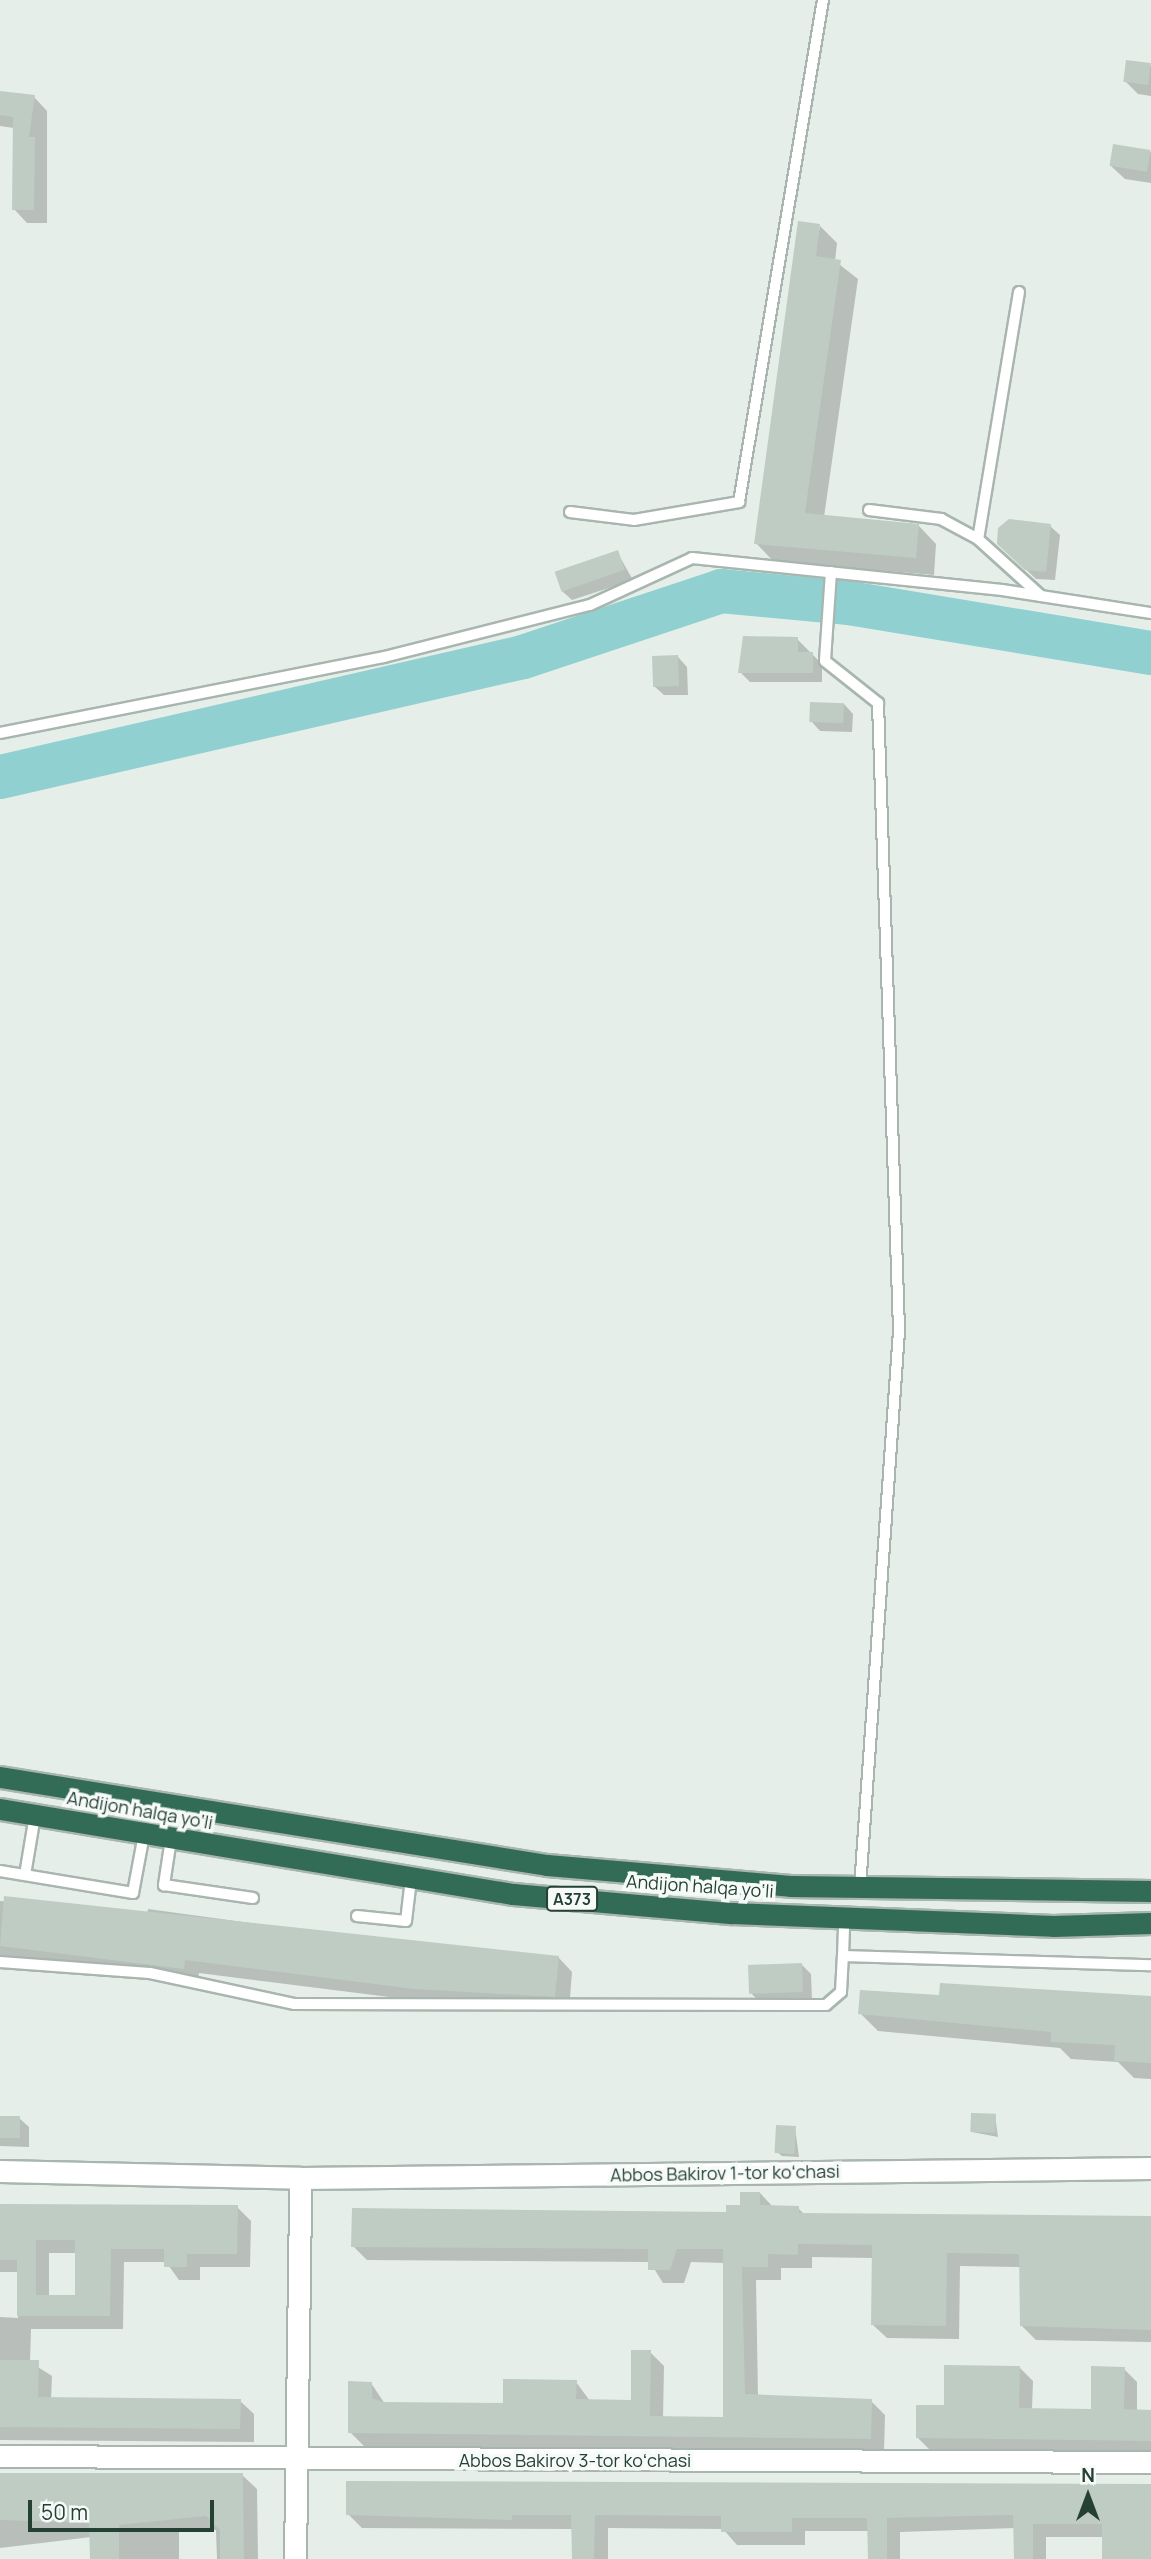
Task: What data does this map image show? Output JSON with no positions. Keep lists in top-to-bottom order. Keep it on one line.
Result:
{"streets":{"highway":["Andijon halqa yo‘li","A373"],"street":["Abbos Bakirov 1-tor koʻchasi","Abbos Bakirov 3-tor koʻchasi"]},"scale_bar":"50 m","north":"top"}
